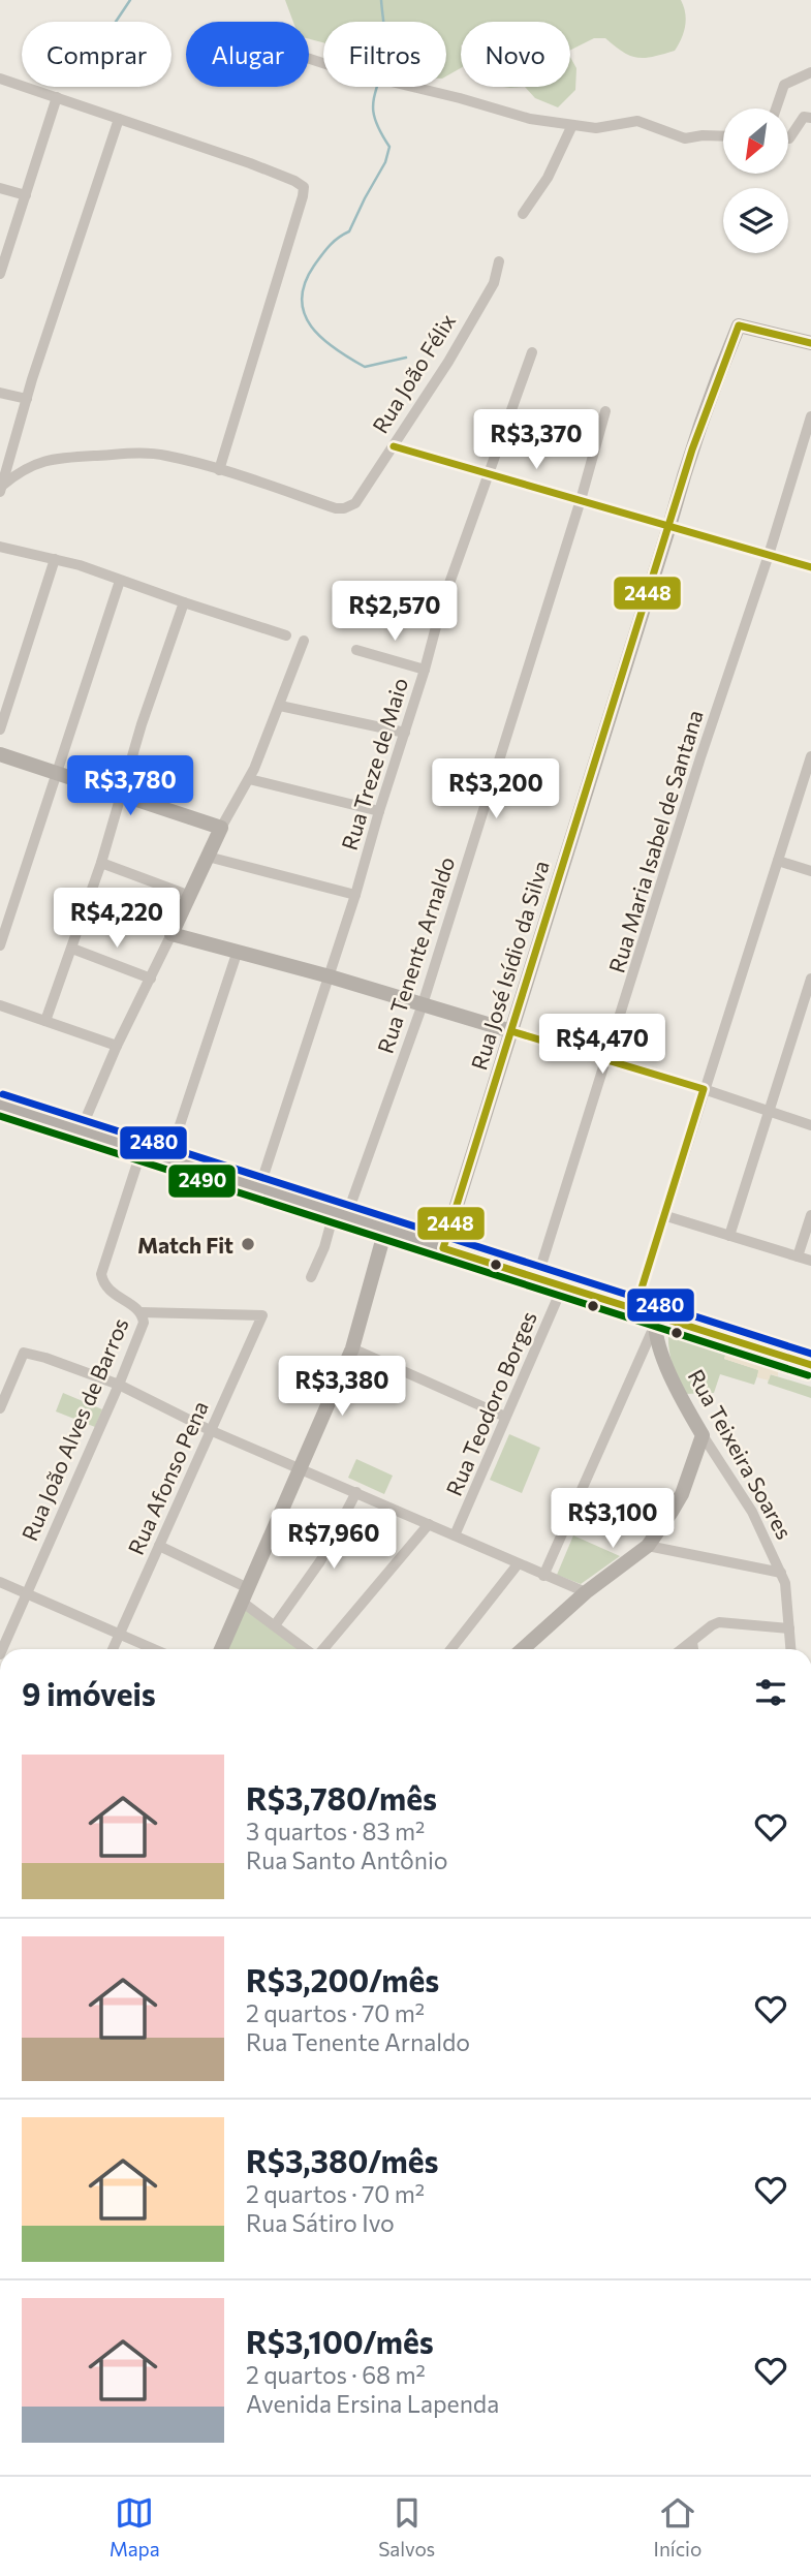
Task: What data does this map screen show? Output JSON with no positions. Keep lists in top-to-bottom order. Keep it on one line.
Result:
{"streets":{"street":["Rua João Félix","Rua Treze de Maio","Rua Maria Isabel de Santana","Rua Tenente Arnaldo","Rua José Isídio da Silva","Rua Teodoro Borges","Rua João Alves de Barros","Rua Teixeira Soares","Rua Afonso Pena"]},"crossings":[["Rua João Alves de Barros","Rua Afonso Pena"]],"places":["Match Fit"],"lines":["transit line 2448","transit line 2480","transit line 2490"],"north":"bottom left","page":{"chip":["Comprar","Alugar","Filtros","Novo"],"price":["R$3,370","R$2,570","R$3,780","R$3,200","R$4,220","R$4,470","R$3,380","R$3,100","R$7,960"],"heading":"9 imóveis","list":[{"name":"R$3,780/mês","note":"3 quartos · 83 m² · Rua Santo Antônio"},{"name":"R$3,200/mês","note":"2 quartos · 70 m² · Rua Tenente Arnaldo"},{"name":"R$3,380/mês","note":"2 quartos · 70 m² · Rua Sátiro Ivo"},{"name":"R$3,100/mês","note":"2 quartos · 68 m² · Avenida Ersina Lapenda"}],"tabs":["Mapa","Salvos","Início"]}}
